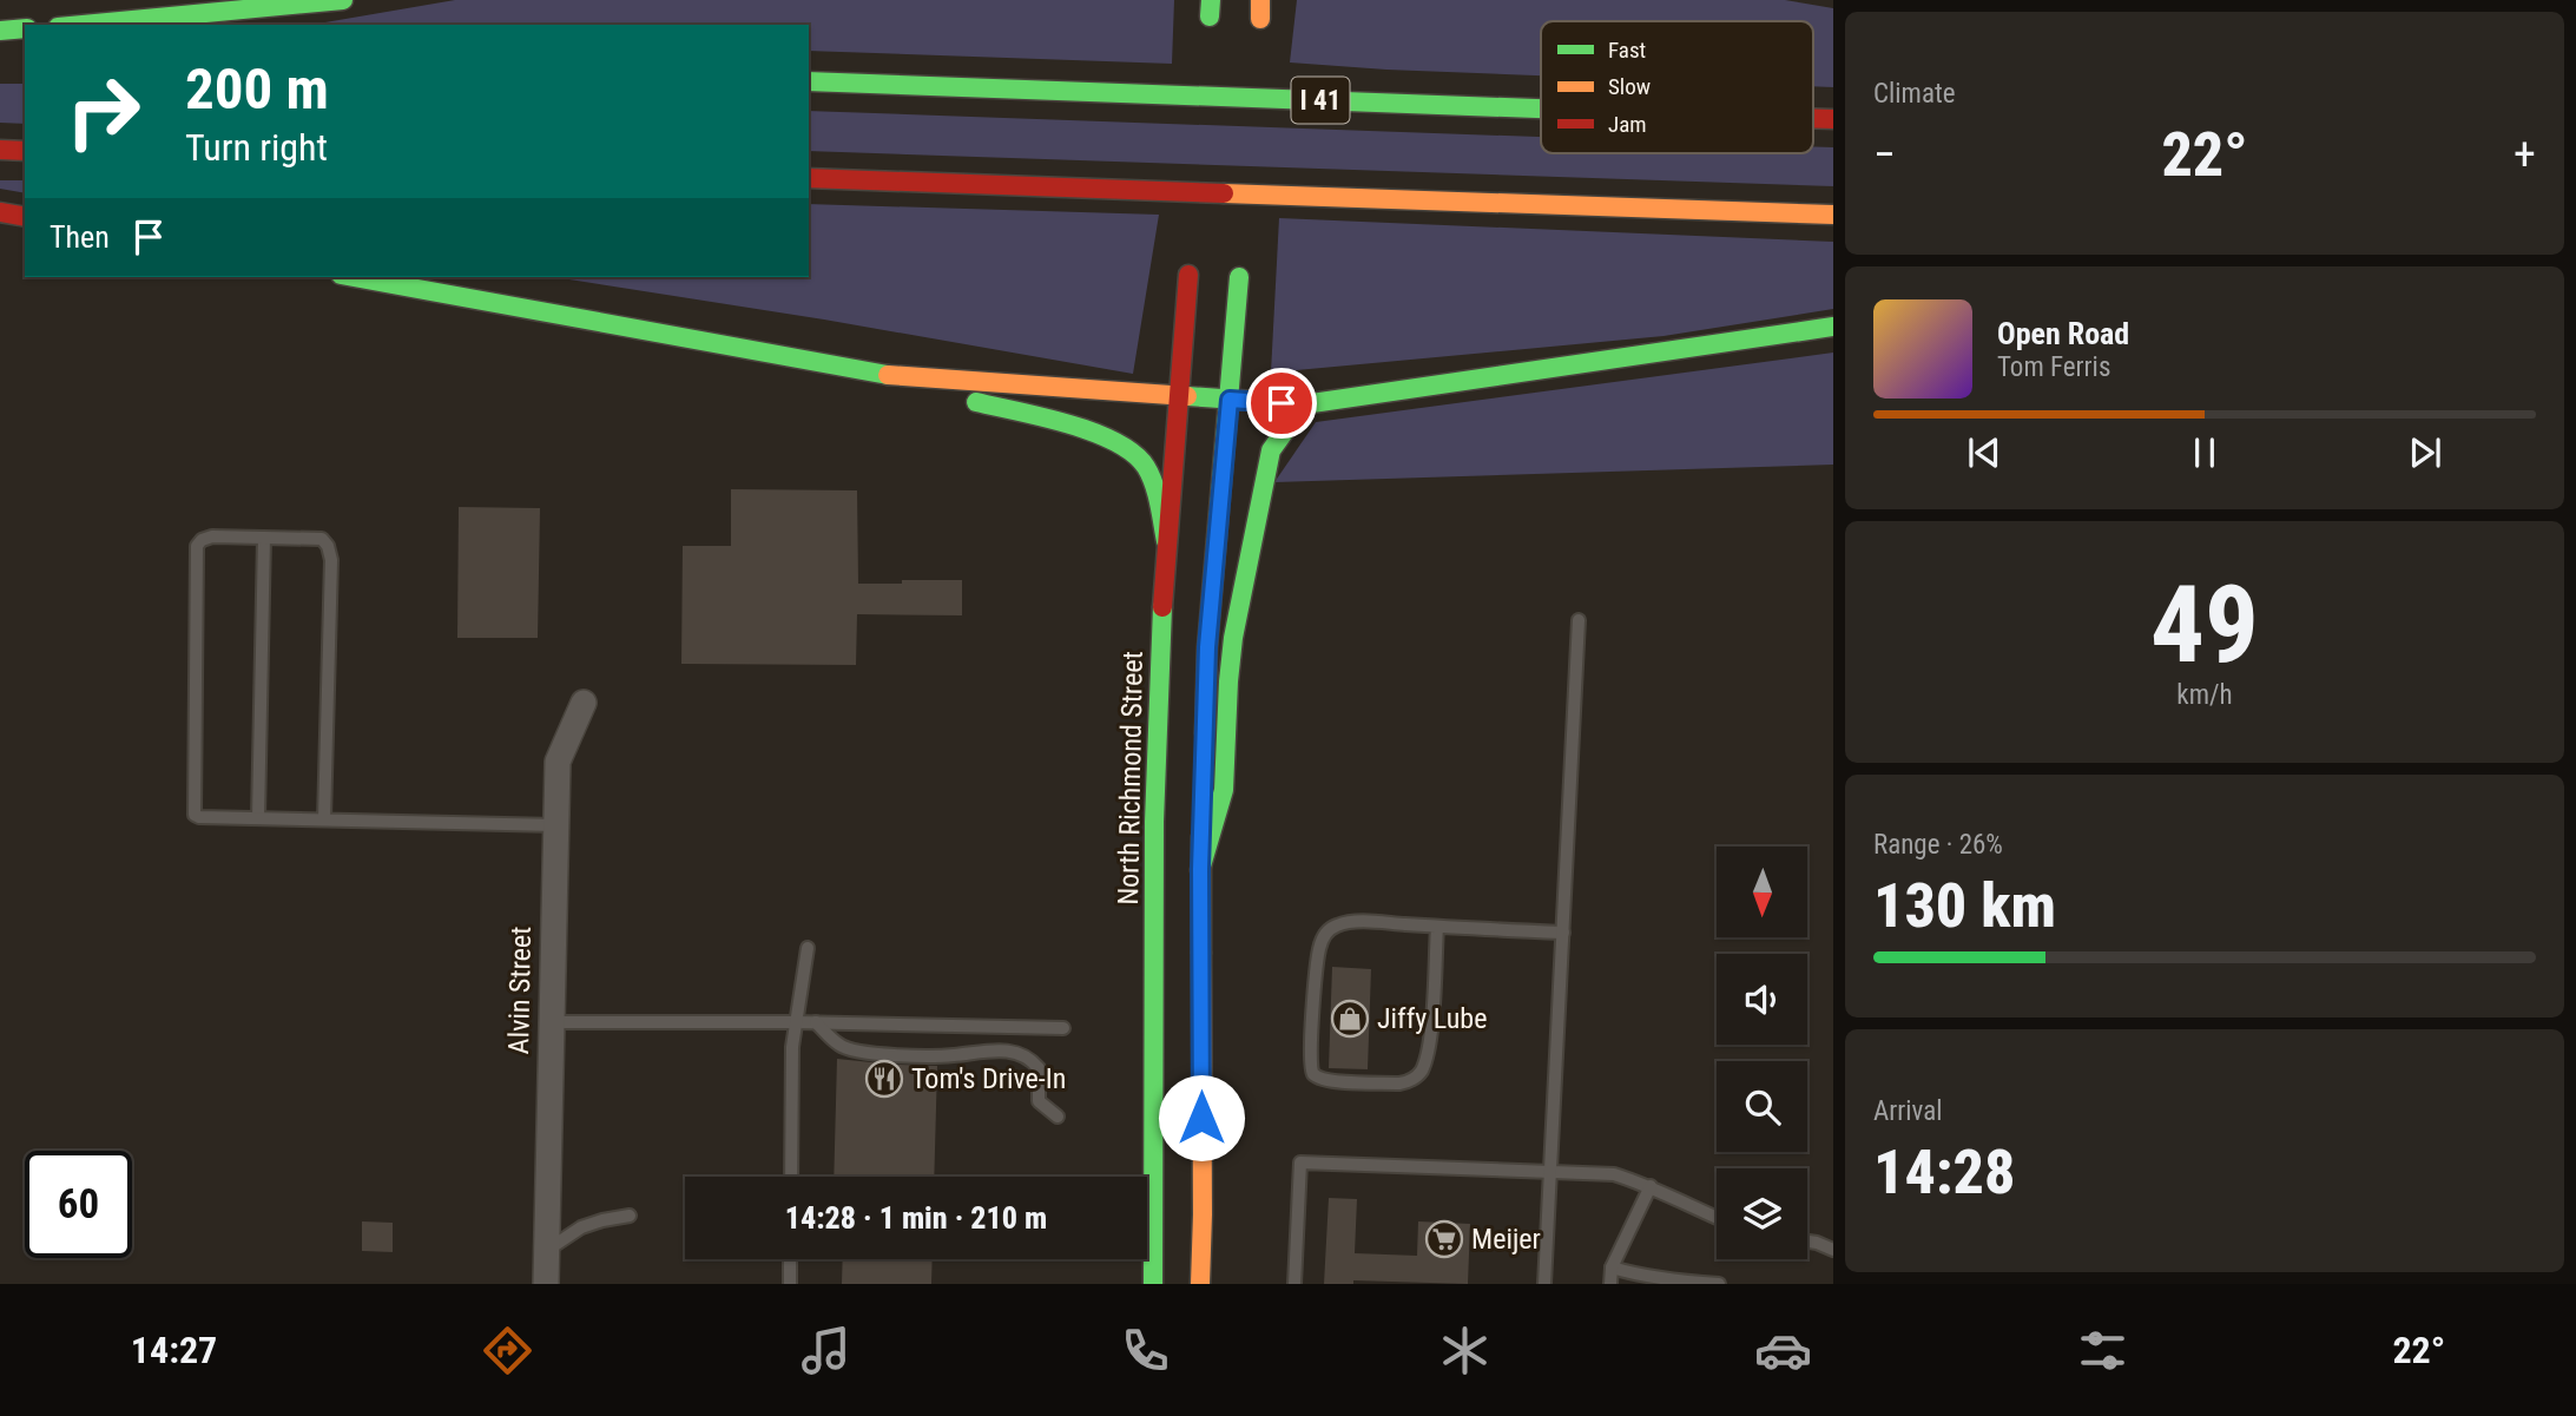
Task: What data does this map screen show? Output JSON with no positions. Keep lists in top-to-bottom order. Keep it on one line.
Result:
{"streets":{"main road":["I 41","North Richmond Street"],"street":["Alvin Street"]},"places":{"shop":["Jiffy Lube"],"restaurant":["Tom's Drive-In"],"supermarket":["Meijer"]},"legend":["Fast","Slow","Jam"],"north":"bottom","page":{"tile":["Climate",["49","km/h"],["Range · 26%","130 km"],["Arrival","14:28"]],"turn":["200 m","Turn right"],"heat":["−","22°","+"],"then":"Then","song":["Open Road","Tom Ferris"],"limit":"60","trip":"14:28 · 1 min · 210 m","tabs":["14:27","22°"]}}
